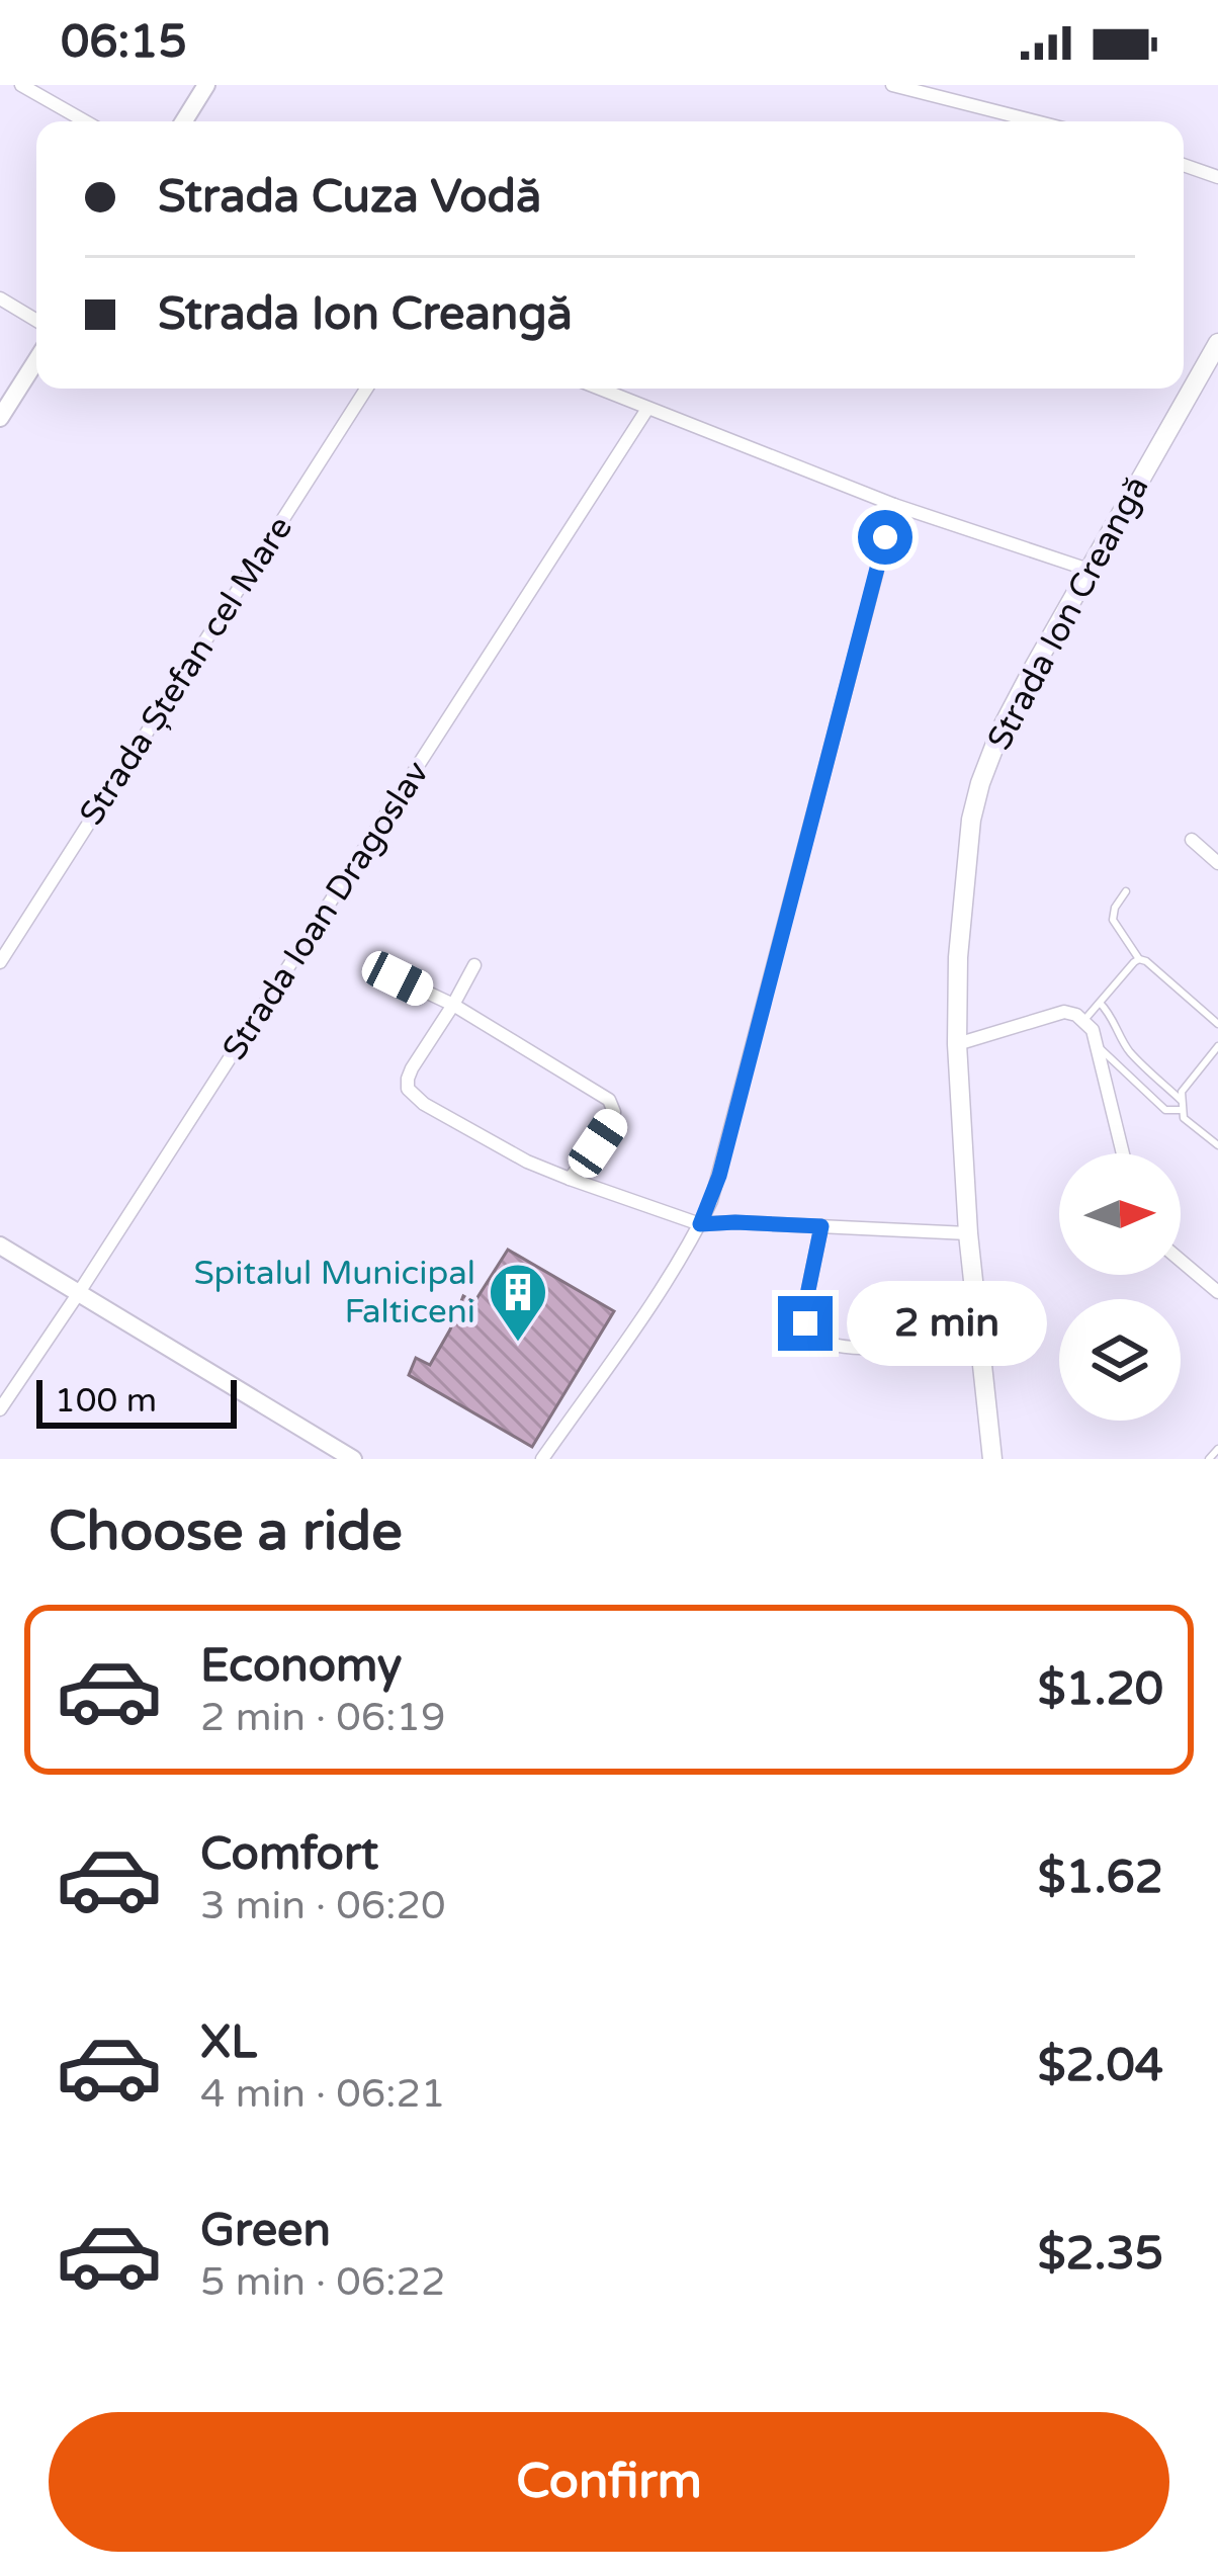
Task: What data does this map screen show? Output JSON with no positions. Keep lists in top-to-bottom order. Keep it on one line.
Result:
{"streets":{"main road":["Strada Ion Creangă"],"street":["Strada Ștefan cel Mare","Strada Ioan Dragoslav"]},"places":{"building":["Spitalul Municipal Falticeni"]},"scale_bar":"100 m","north":"right","page":{"status":"06:15","banner":["Strada Cuza Vodă","Strada Ion Creangă"],"bubble":"2 min","scale":"100 m","heading":"Choose a ride","list":[{"name":"Economy","note":"2 min · 06:19","value":"$1.20"},{"name":"Comfort","note":"3 min · 06:20","value":"$1.62"},{"name":"XL","note":"4 min · 06:21","value":"$2.04"},{"name":"Green","note":"5 min · 06:22","value":"$2.35"}],"buttons":"Confirm"}}
